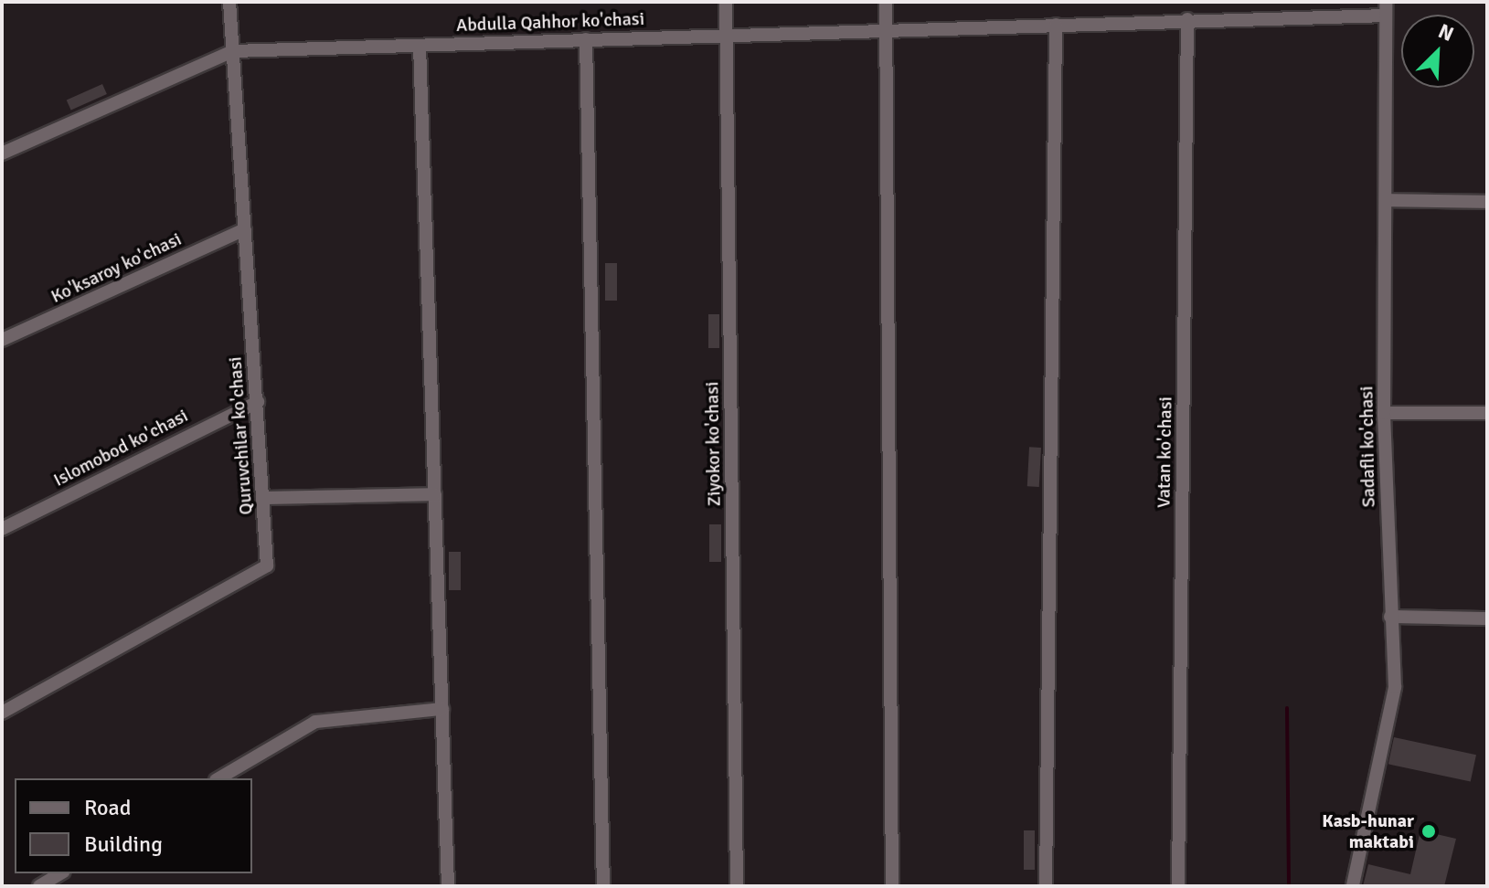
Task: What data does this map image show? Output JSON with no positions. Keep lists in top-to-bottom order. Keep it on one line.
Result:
{"streets":{"street":["Abdulla Qahhor ko'chasi","Ko'ksaroy ko'chasi","Quruvchilar ko'chasi","Ziyokor ko'chasi","Sadafli ko'chasi","Islomobod ko'chasi","Vatan ko'chasi"]},"crossings":[["Abdulla Qahhor ko'chasi","Quruvchilar ko'chasi"],["Abdulla Qahhor ko'chasi","Ziyokor ko'chasi"],["Abdulla Qahhor ko'chasi","Sadafli ko'chasi"],["Abdulla Qahhor ko'chasi","Vatan ko'chasi"],["Ko'ksaroy ko'chasi","Quruvchilar ko'chasi"],["Quruvchilar ko'chasi","Islomobod ko'chasi"]],"places":["Kasb-hunar maktabi"],"legend":["Road","Building"],"north":"top right"}
